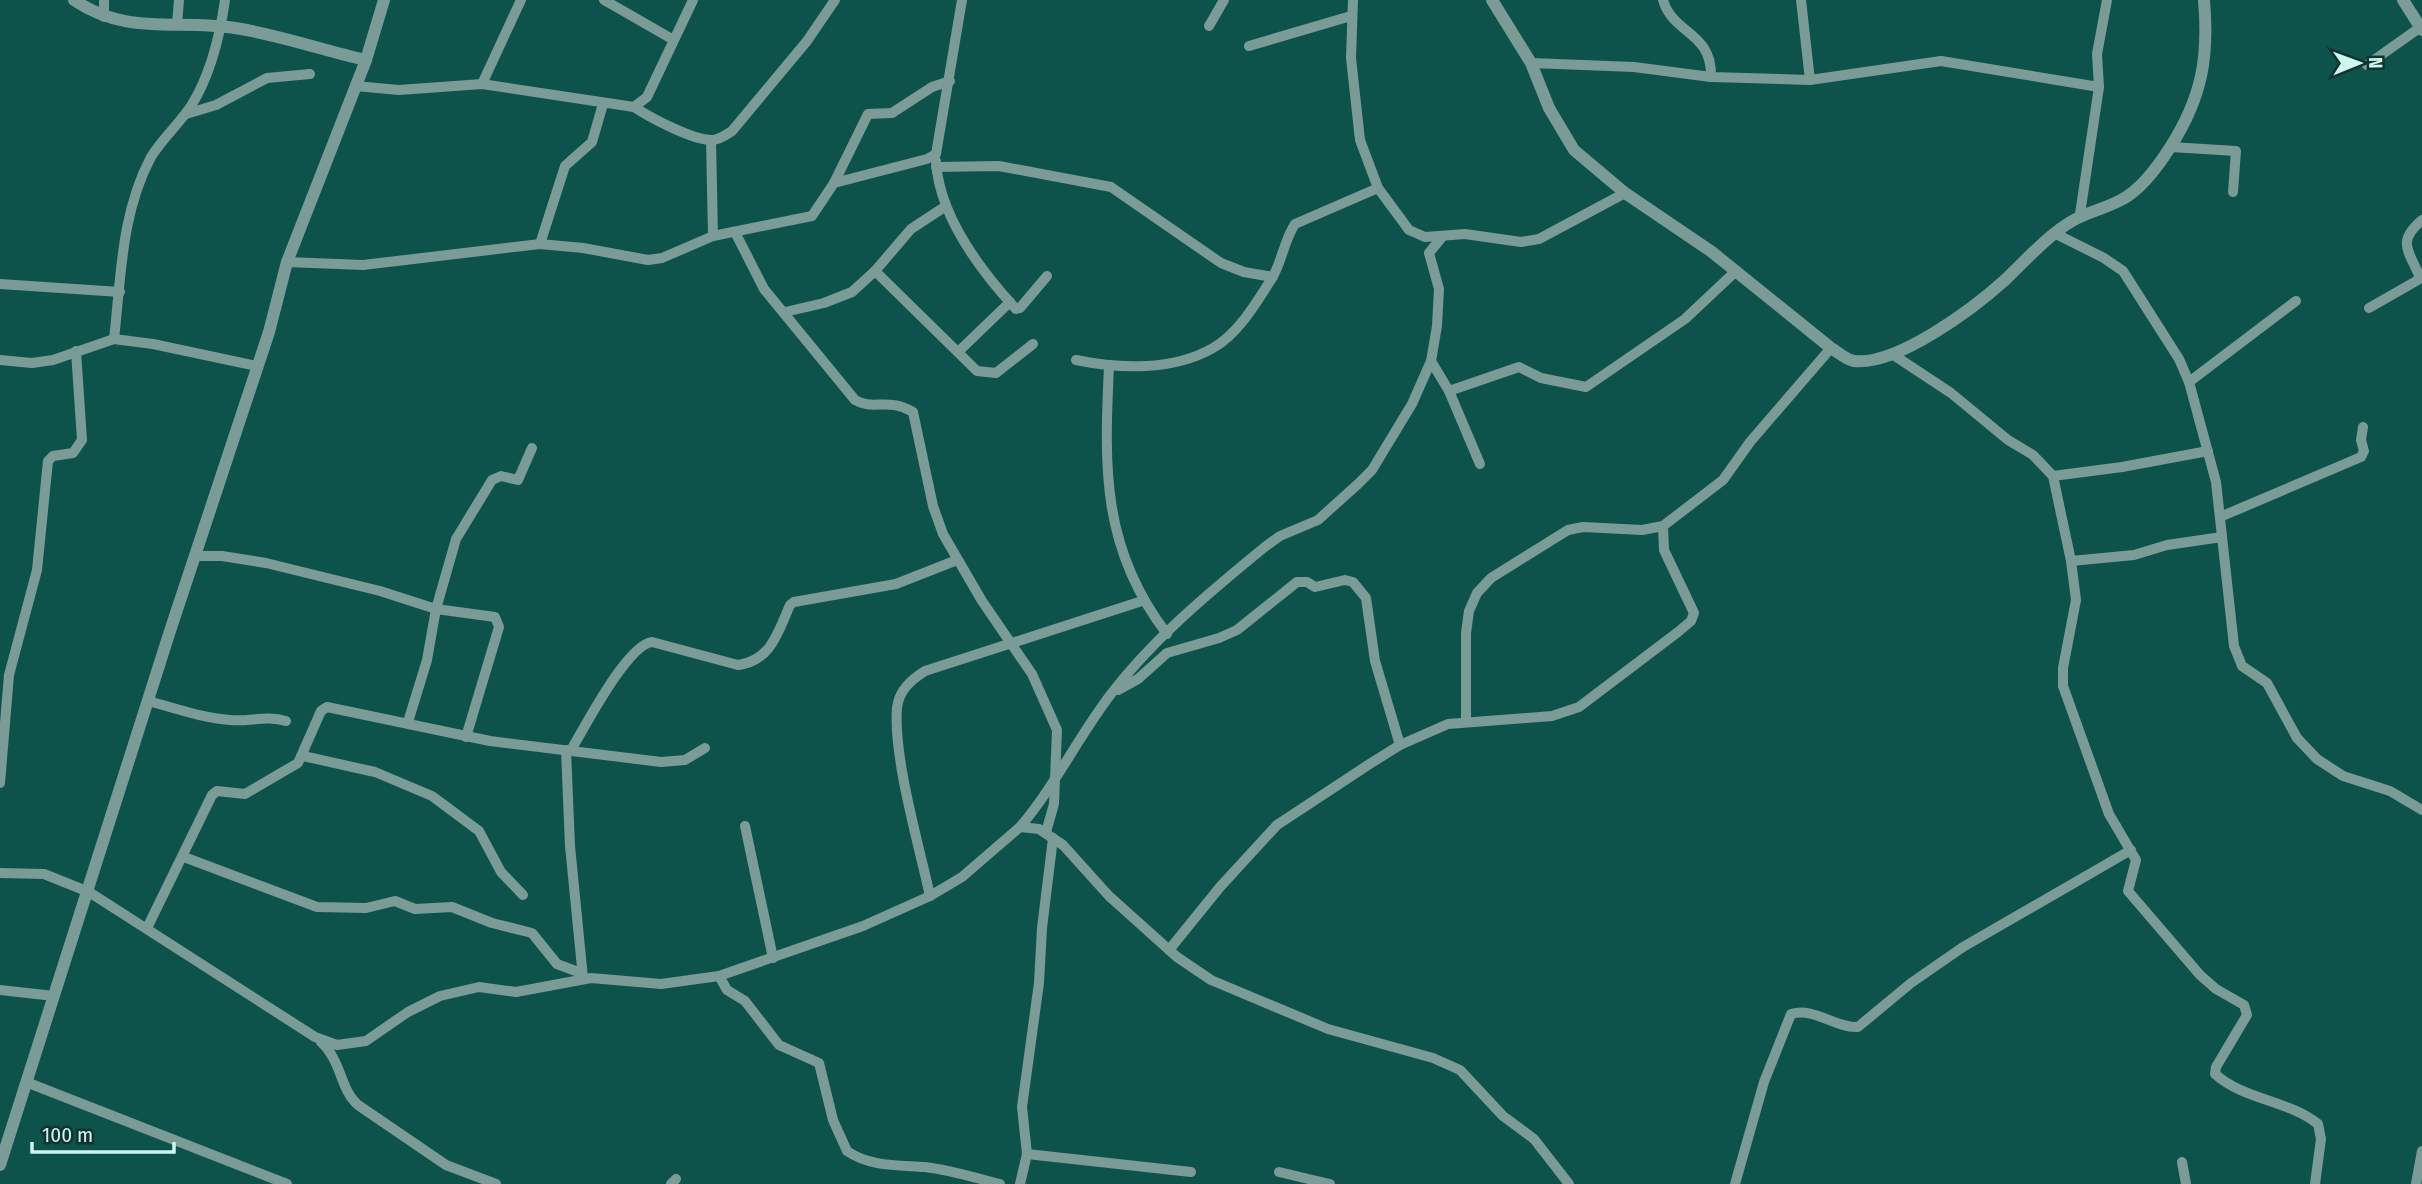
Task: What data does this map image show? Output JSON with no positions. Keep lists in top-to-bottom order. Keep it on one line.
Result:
{"scale_bar":"100 m","north":"right"}
